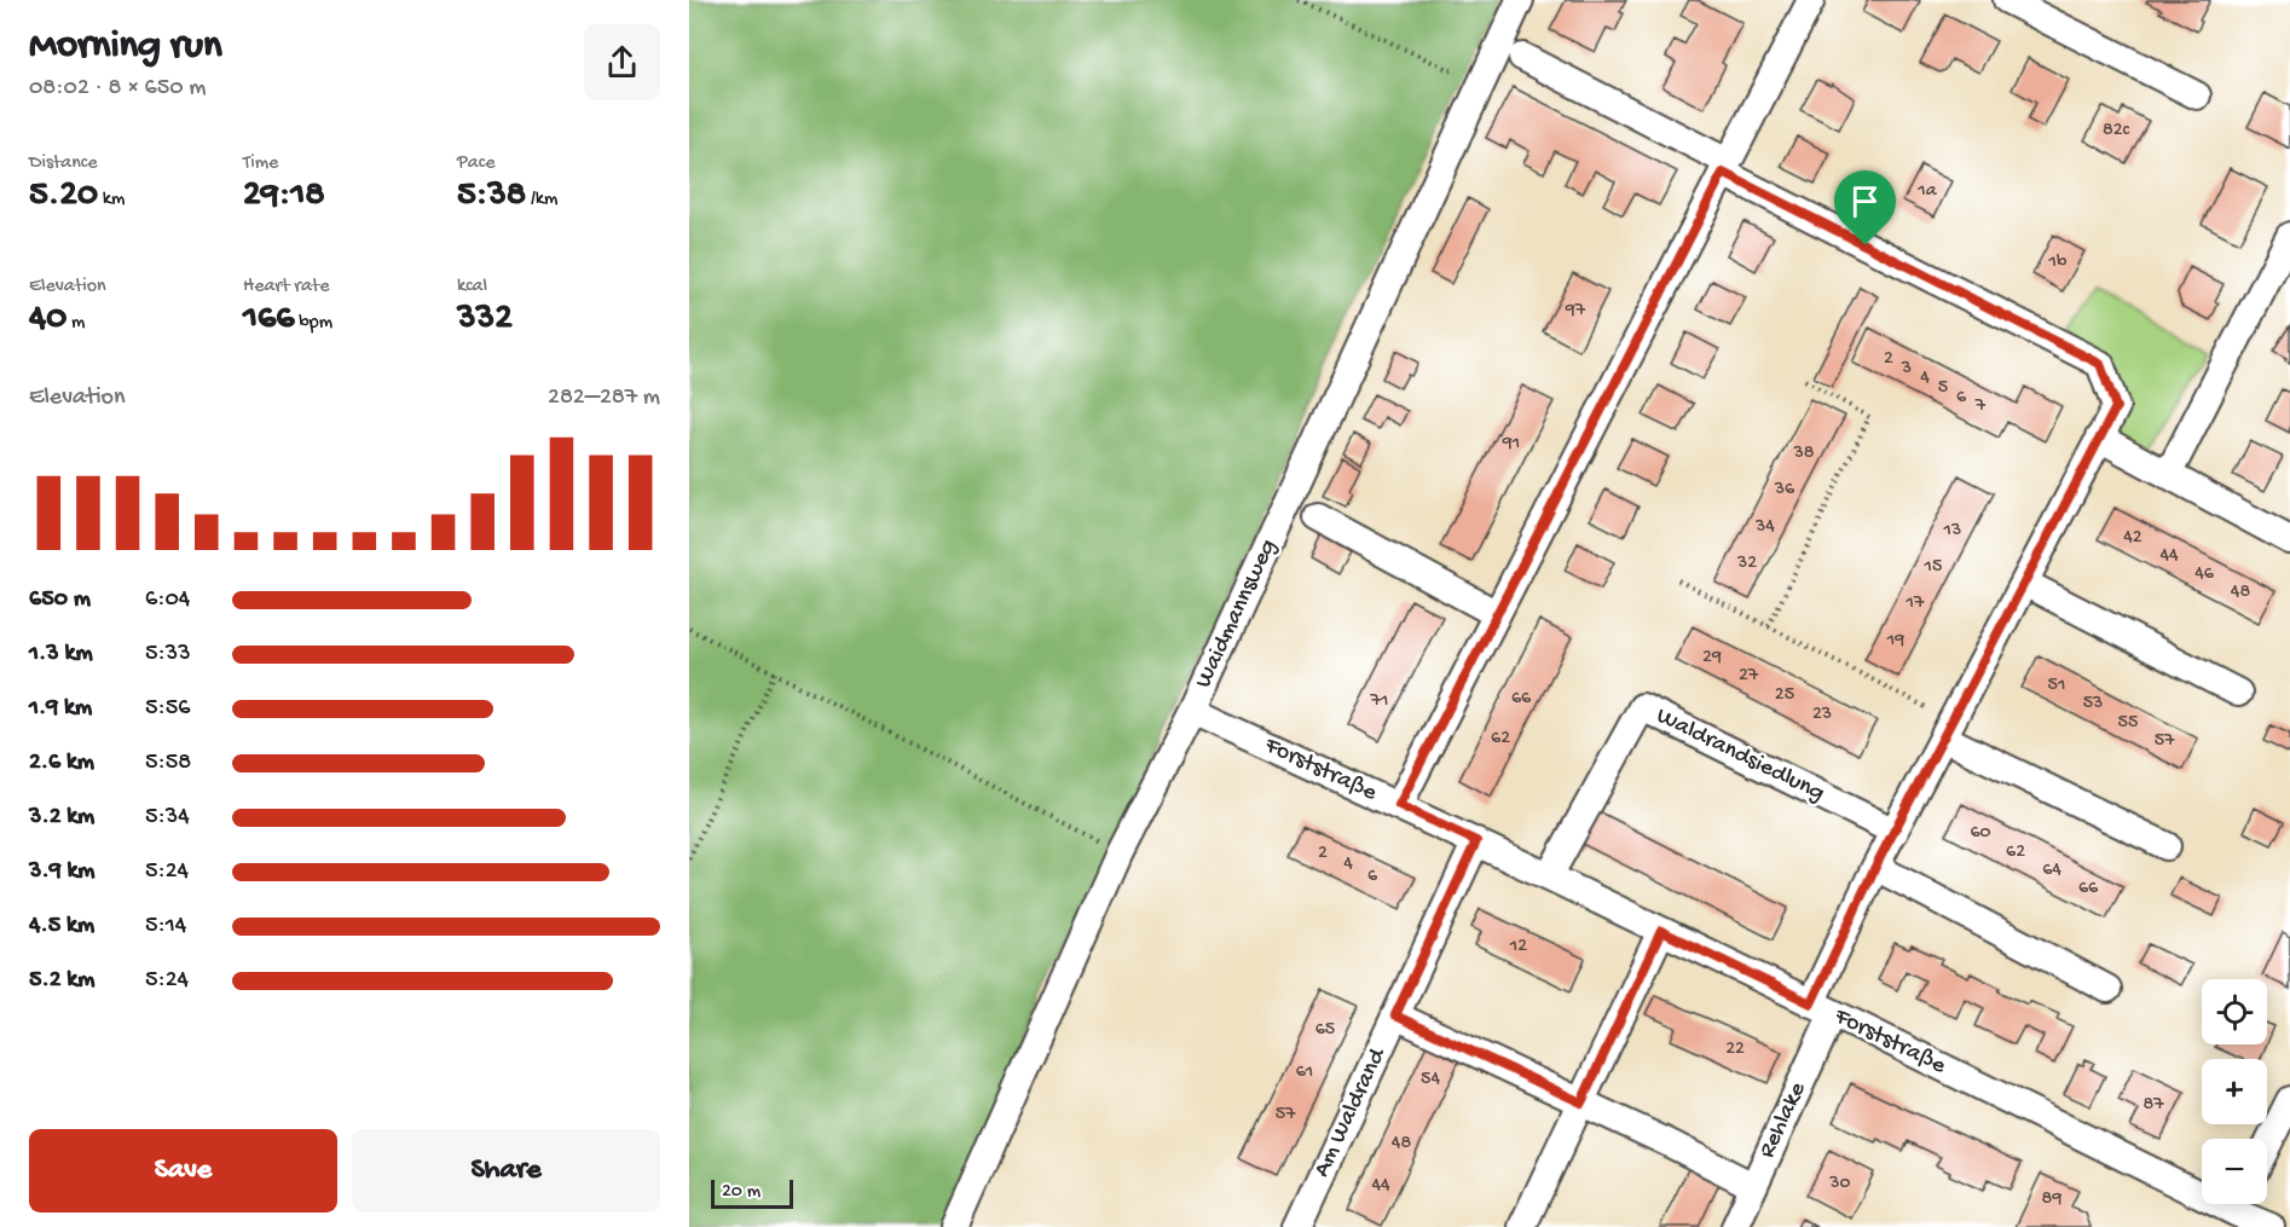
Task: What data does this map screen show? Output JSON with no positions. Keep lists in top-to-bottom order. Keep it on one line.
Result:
{"streets":{"street":["Waidmannsweg","Waldrandsiedlung","Forststraße","Am Waldrand","Rehlake"]},"crossings":[["Waidmannsweg","Forststraße"],["Waldrandsiedlung","Forststraße"],["Forststraße","Am Waldrand"],["Forststraße","Rehlake"]],"house_numbers":["82c","1a","1b","97","2","3","4","5","6","7","91","38","36","34","13","42","44","32","15","46","48","17","19","29","27","51","25","66","71","53","23","55","62","57","60","62","2","4","64","6","66","12","65","22","61","54","87","57","48","30","44","89"],"scale_bar":"20 m","page":{"heading":["Morning run","08:02 · 8 × 650 m"],"stats":[["Distance","5.20 km"],["Time","29:18"],["Pace","5:38 /km"],["Elevation","40 m"],["Heart rate","166 bpm"],["kcal","332"]],"chart":["Elevation","282–287 m"],"list":[{"name":"650 m","note":"6:04"},{"name":"1.3 km","note":"5:33"},{"name":"1.9 km","note":"5:56"},{"name":"2.6 km","note":"5:58"},{"name":"3.2 km","note":"5:34"},{"name":"3.9 km","note":"5:24"},{"name":"4.5 km","note":"5:14"},{"name":"5.2 km","note":"5:24"}],"map_buttons":["+","−"],"buttons":["Save","Share"],"scale":"20 m"}}
